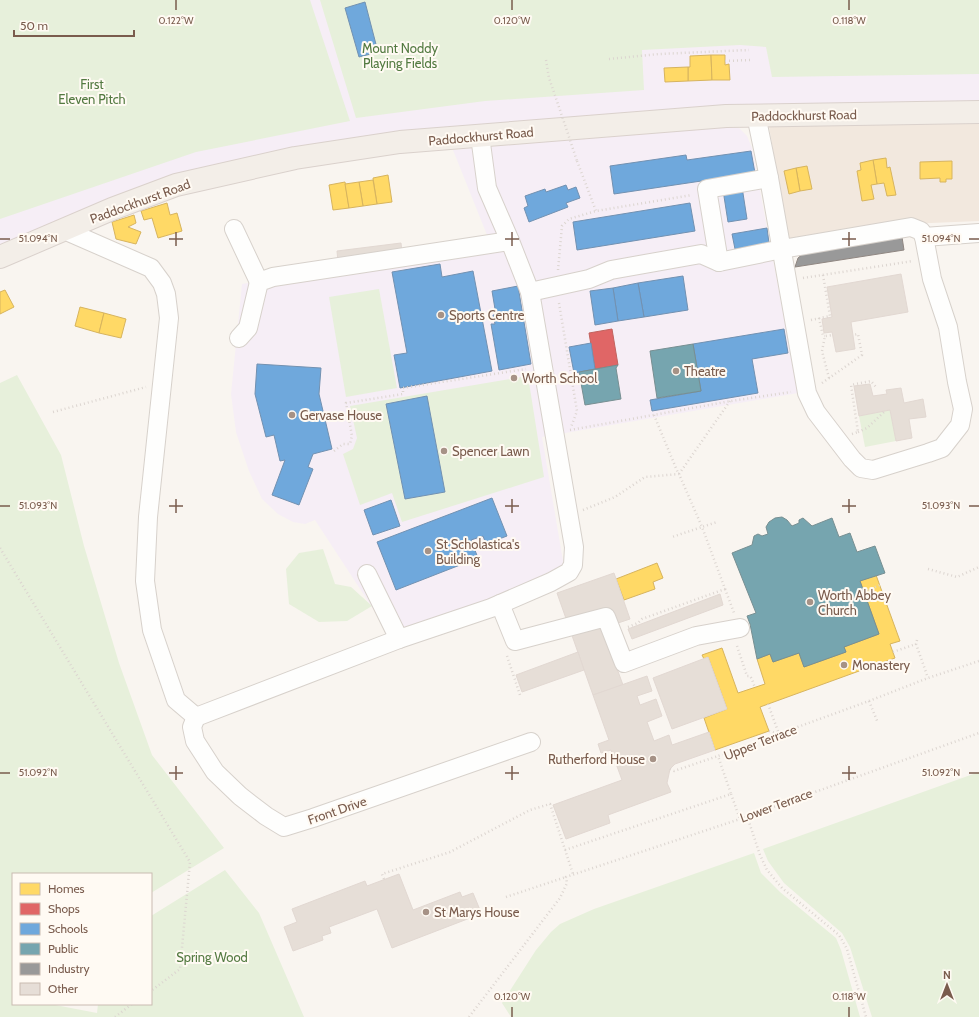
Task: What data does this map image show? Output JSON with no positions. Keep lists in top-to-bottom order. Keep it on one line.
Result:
{"streets":{"main road":["Paddockhurst Road"],"lane":["Front Drive"],"path":["Upper Terrace","Lower Terrace"]},"crossings":[["Upper Terrace","Lower Terrace"]],"parks":["Mount Noddy Playing Fields","First Eleven Pitch","Spring Wood"],"places":["Sports Centre","Theatre","Worth School","Gervase House","Spencer Lawn","St Scholastica's Building","Worth Abbey Church","Monastery","Rutherford House","St Marys House"],"legend":["Homes","Shops","Schools","Public","Industry","Other"],"scale_bar":"50 m","north":"top","coordinates":["0.122°W","0.120°W","0.118°W","51.094°N","51.093°N","51.092°N"]}
